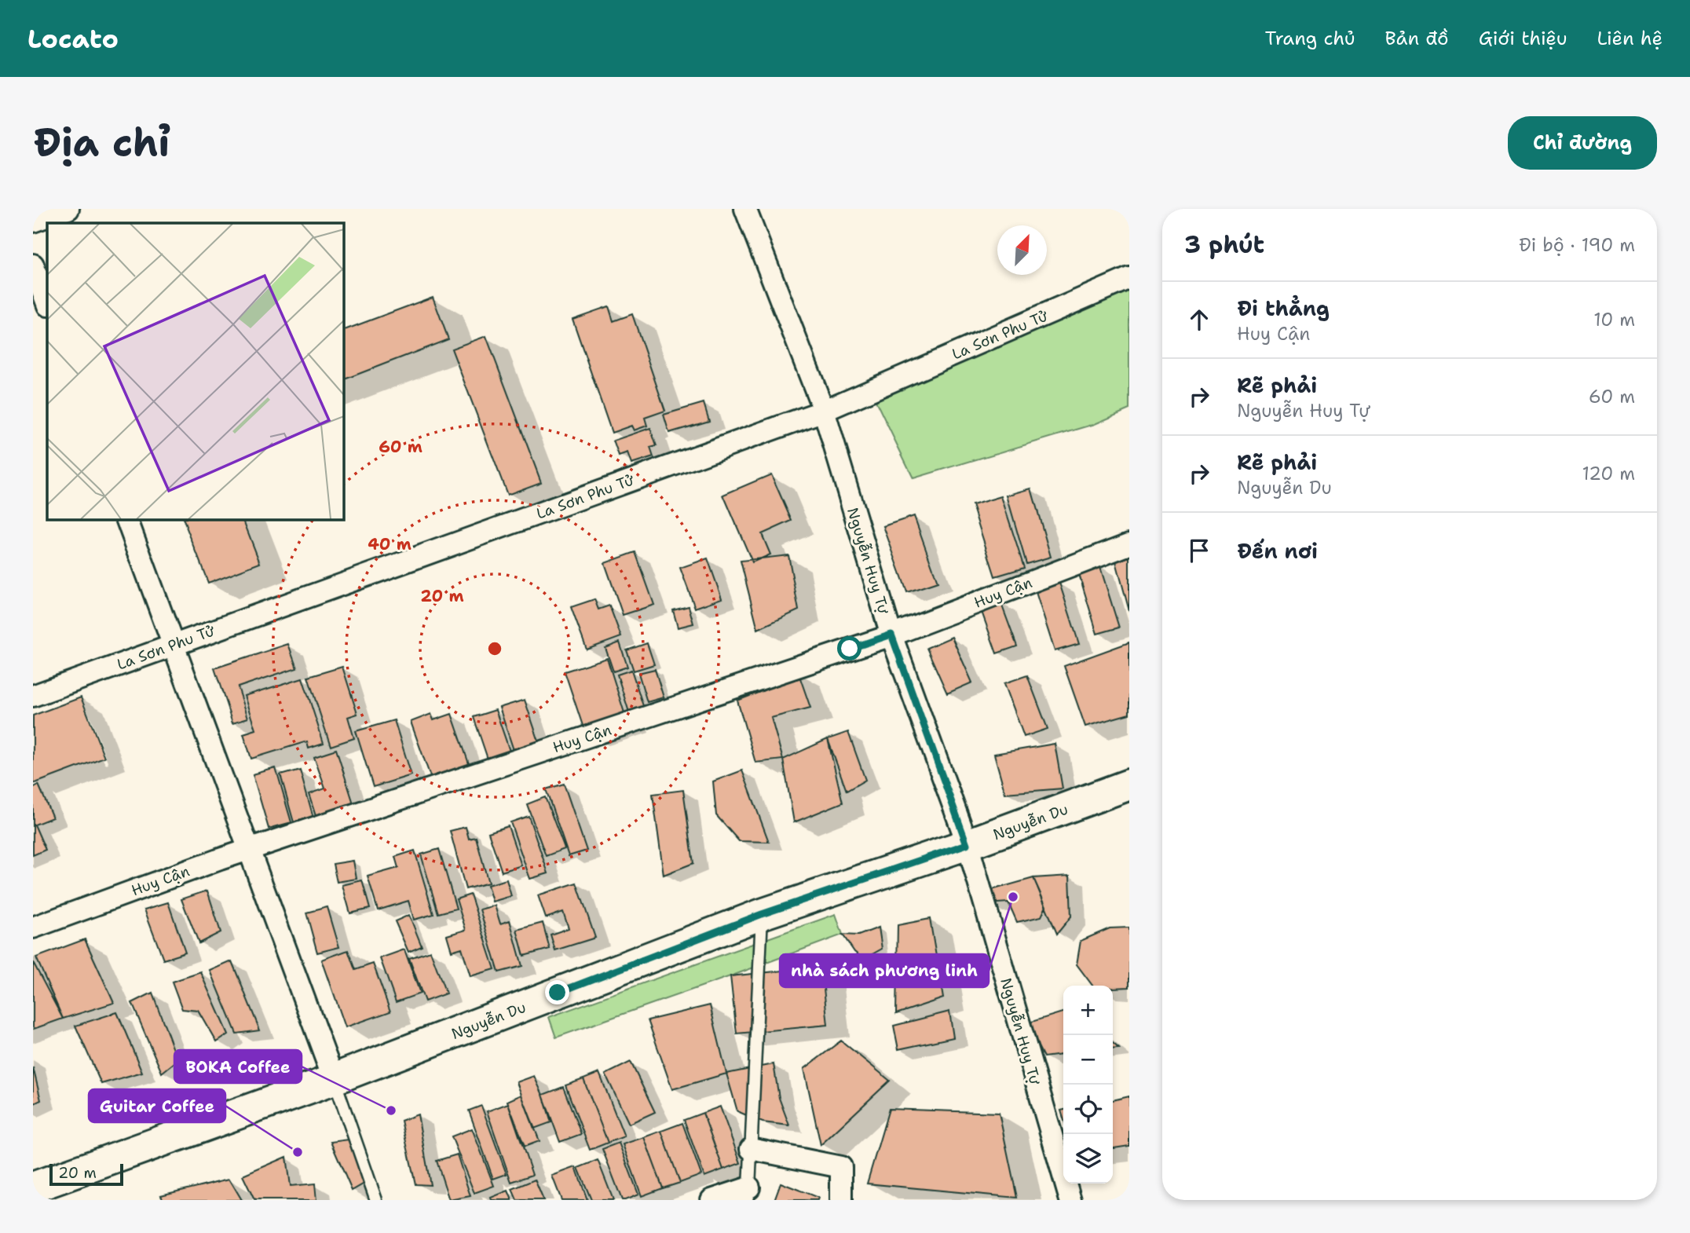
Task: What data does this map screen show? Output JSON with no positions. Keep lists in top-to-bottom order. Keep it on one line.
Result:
{"streets":{"main road":["Nguyễn Du"],"street":["La Sơn Phu Tử","Nguyễn Huy Tự","Huy Cận"]},"crossings":[["La Sơn Phu Tử","Nguyễn Huy Tự"],["Nguyễn Huy Tự","Huy Cận"],["Nguyễn Huy Tự","Nguyễn Du"]],"places":["nhà sách phương linh","BOKA Coffee","Guitar Coffee"],"scale_bar":"20 m","north":"top right","page":{"header":"Locato","nav":["Trang chủ","Bản đồ","Giới thiệu","Liên hệ"],"buttons":"Chỉ đường","title":"Địa chỉ","heading":["3 phút","Đi bộ · 190 m"],"list":[["Đi thẳng","Huy Cận","10 m"],["Rẽ phải","Nguyễn Huy Tự","60 m"],["Rẽ phải","Nguyễn Du","120 m"],"Đến nơi"],"map_buttons":["+","−"],"scale":"20 m"},"rings":["60 m","40 m","20 m"]}
